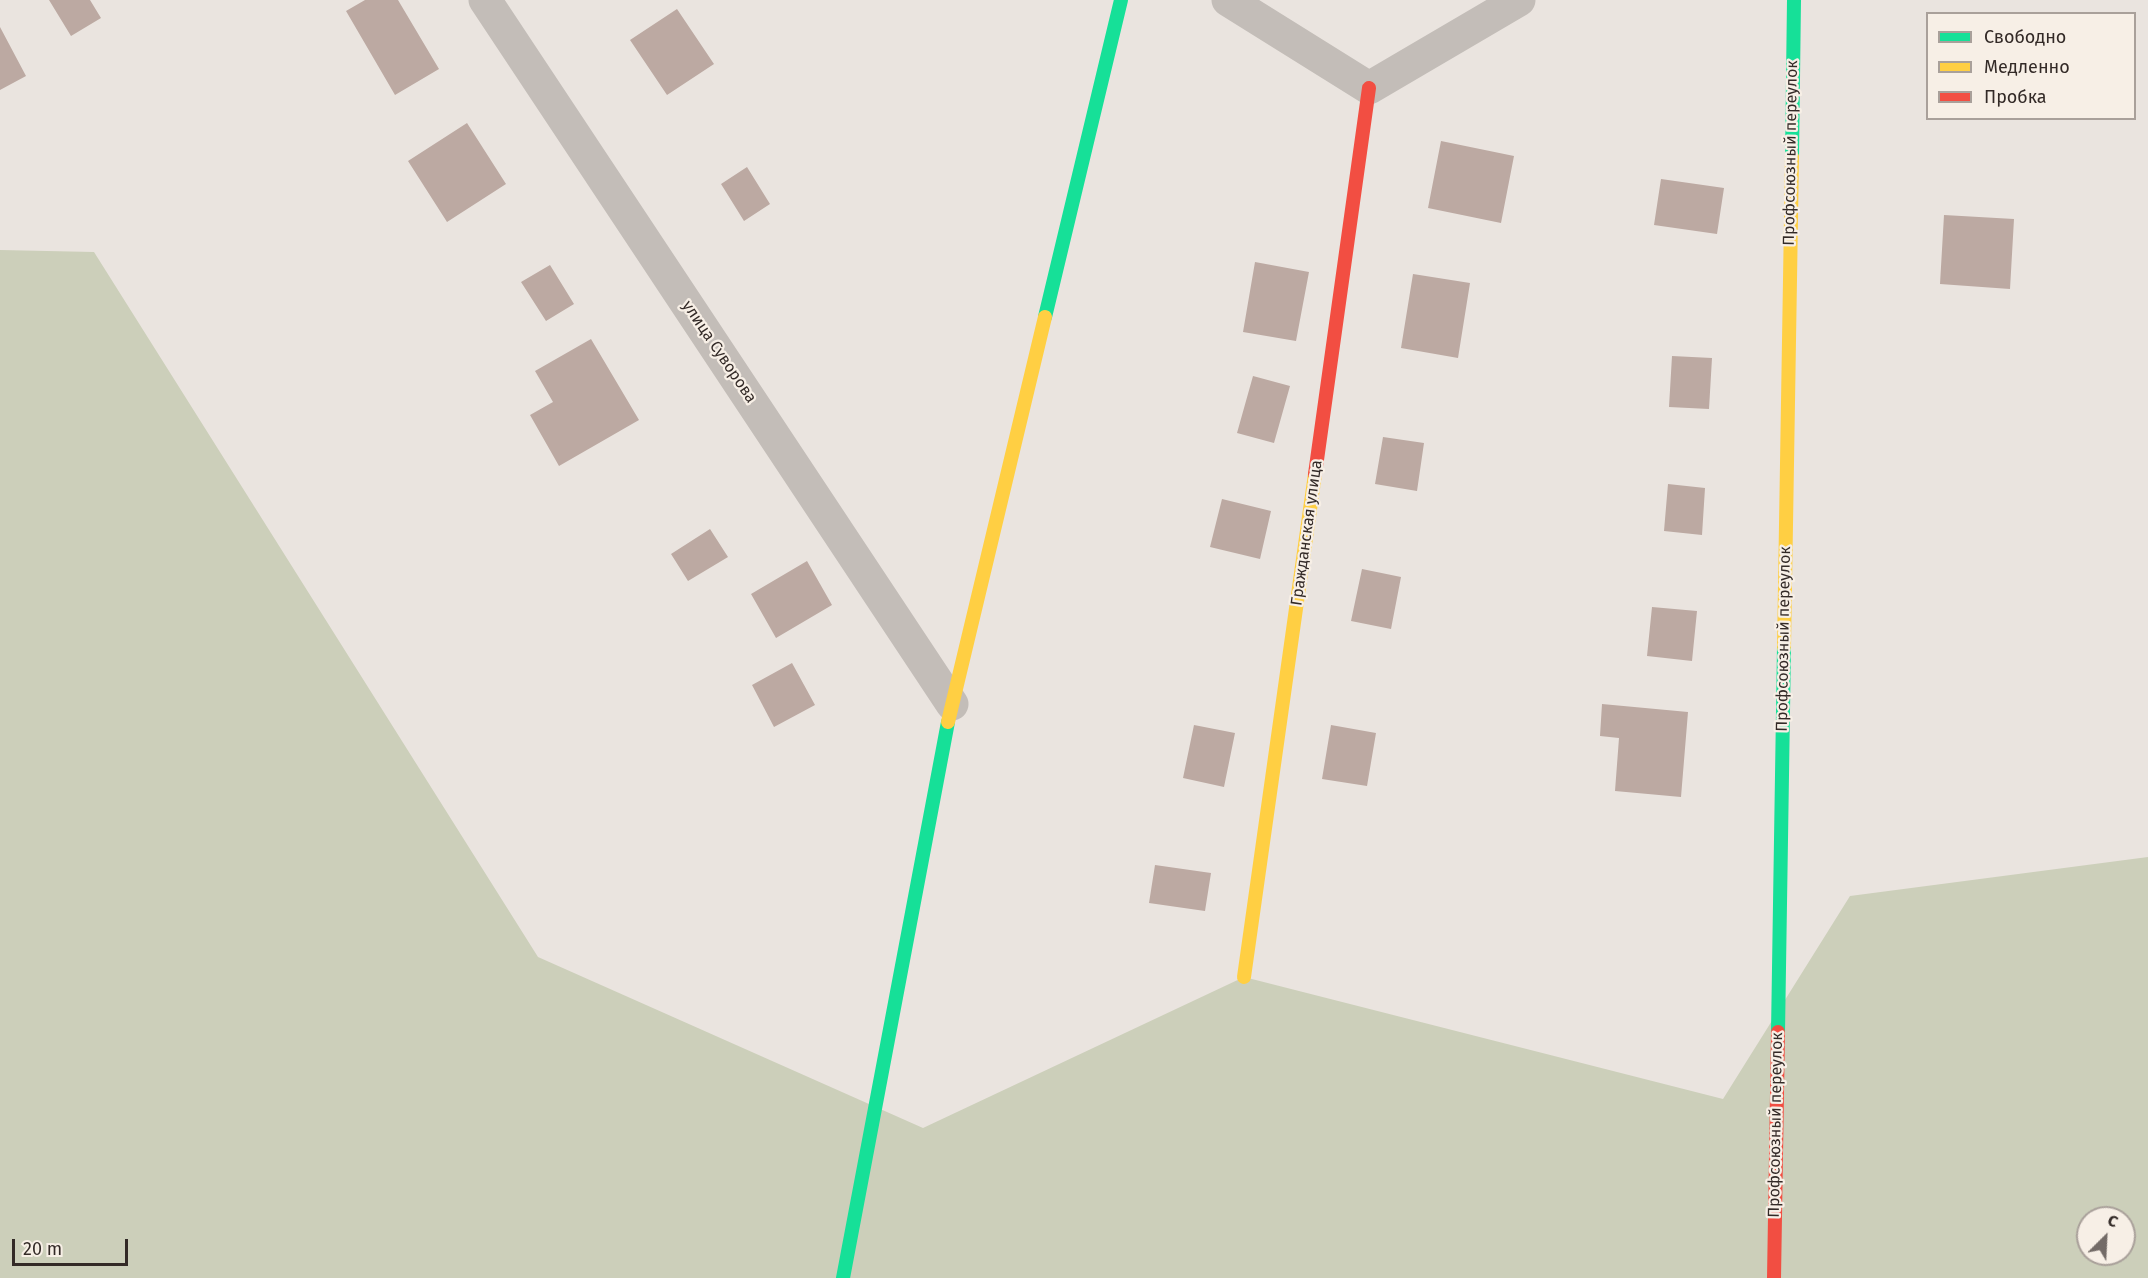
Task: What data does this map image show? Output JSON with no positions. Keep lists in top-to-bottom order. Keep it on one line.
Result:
{"streets":{"street":["Профсоюзный переулок","улица Суворова","Гражданская улица"]},"legend":["Свободно","Медленно","Пробка"],"scale_bar":"20 m","north":"top right"}
